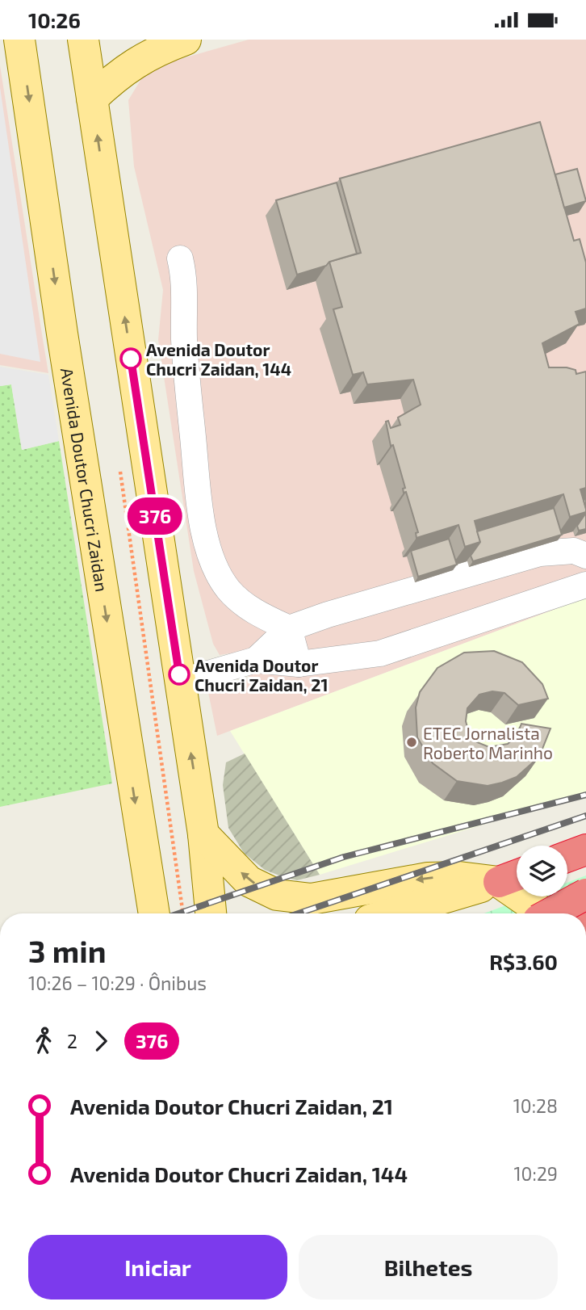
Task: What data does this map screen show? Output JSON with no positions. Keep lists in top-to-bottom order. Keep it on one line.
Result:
{"streets":{"main road":["Avenida Doutor Chucri Zaidan"]},"places":["Avenida Doutor Chucri Zaidan, 144","Avenida Doutor Chucri Zaidan, 21","ETEC Jornalista Roberto Marinho"],"lines":["bus line 376"],"page":{"status":"10:26","on_map":"376","heading":["3 min","10:26 – 10:29 · Ônibus","R$3.60"],"legs":["2","376"],"list":[{"name":"Avenida Doutor Chucri Zaidan, 21","value":"10:28"},{"name":"Avenida Doutor Chucri Zaidan, 144","value":"10:29"}],"buttons":["Iniciar","Bilhetes"]}}
